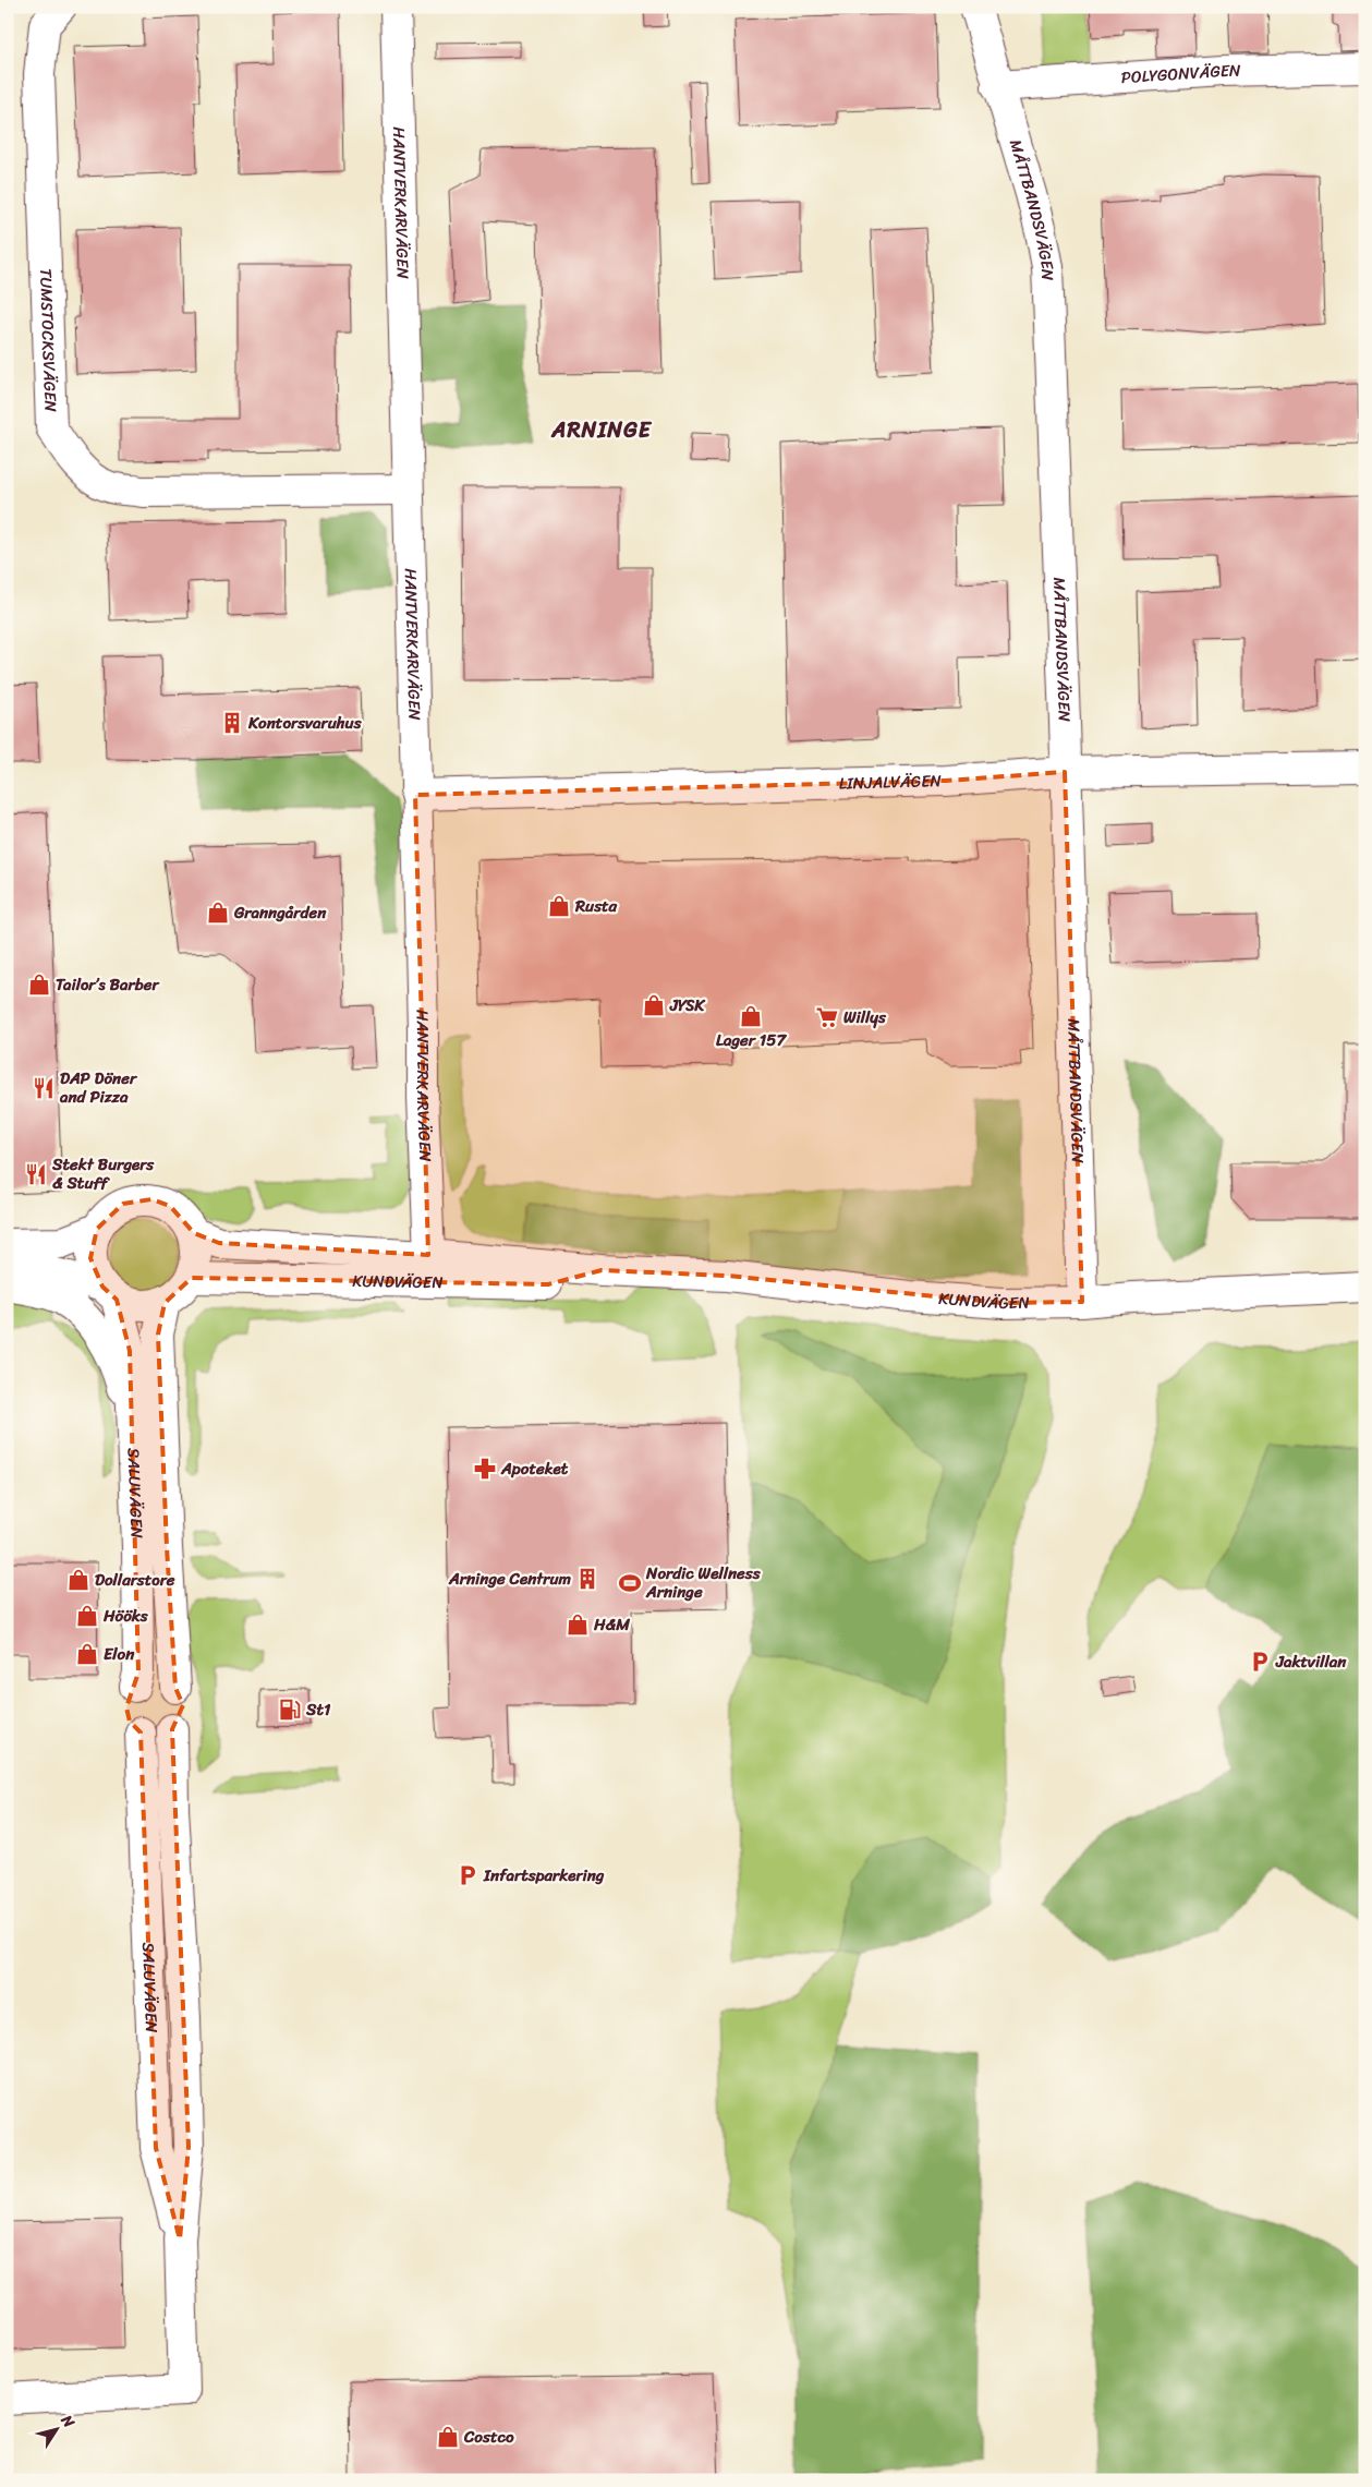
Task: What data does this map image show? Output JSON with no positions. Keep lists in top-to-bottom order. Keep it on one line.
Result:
{"streets":{"street":["POLYGONVÄGEN","HANTVERKARVÄGEN","MÅTTBANDSVÄGEN","TUMSTOCKSVÄGEN","LINJALVÄGEN","KUNDVÄGEN","SALUVÄGEN"]},"crossings":[["POLYGONVÄGEN","MÅTTBANDSVÄGEN"],["HANTVERKARVÄGEN","TUMSTOCKSVÄGEN"],["HANTVERKARVÄGEN","LINJALVÄGEN"],["HANTVERKARVÄGEN","KUNDVÄGEN"],["MÅTTBANDSVÄGEN","LINJALVÄGEN"],["MÅTTBANDSVÄGEN","KUNDVÄGEN"],["KUNDVÄGEN","SALUVÄGEN"]],"districts":["ARNINGE"],"places":{"building":["Kontorsvaruhus","Arninge Centrum"],"shop":["Rusta","Granngården","Tailor’s Barber","JYSK","Lager 157","Dollarstore","Hööks","H&M","Elon","Costco"],"supermarket":["Willys"],"restaurant":["DAP Döner and Pizza","Stekt Burgers & Stuff"],"pharmacy":["Apoteket"],"sports":["Nordic Wellness Arninge"],"parking":["Jaktvillan","Infartsparkering"],"fuel station":["St1"]},"north":"top right"}
